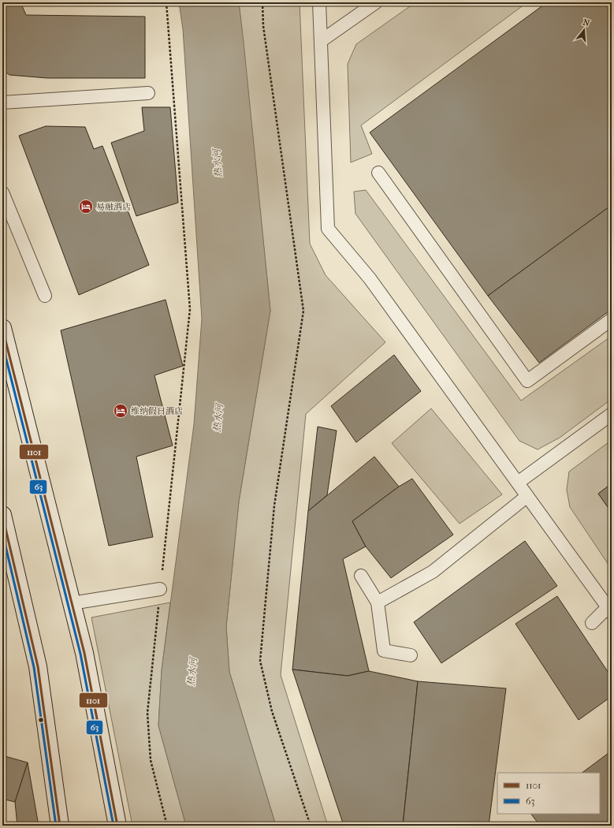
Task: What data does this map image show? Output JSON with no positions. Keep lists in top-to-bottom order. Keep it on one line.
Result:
{"water":["热水河"],"places":{"hotel":["易融酒店","维纳假日酒店"]},"lines":["transit line 1101","transit line 63"],"legend":["1101","63"],"north":"top"}
